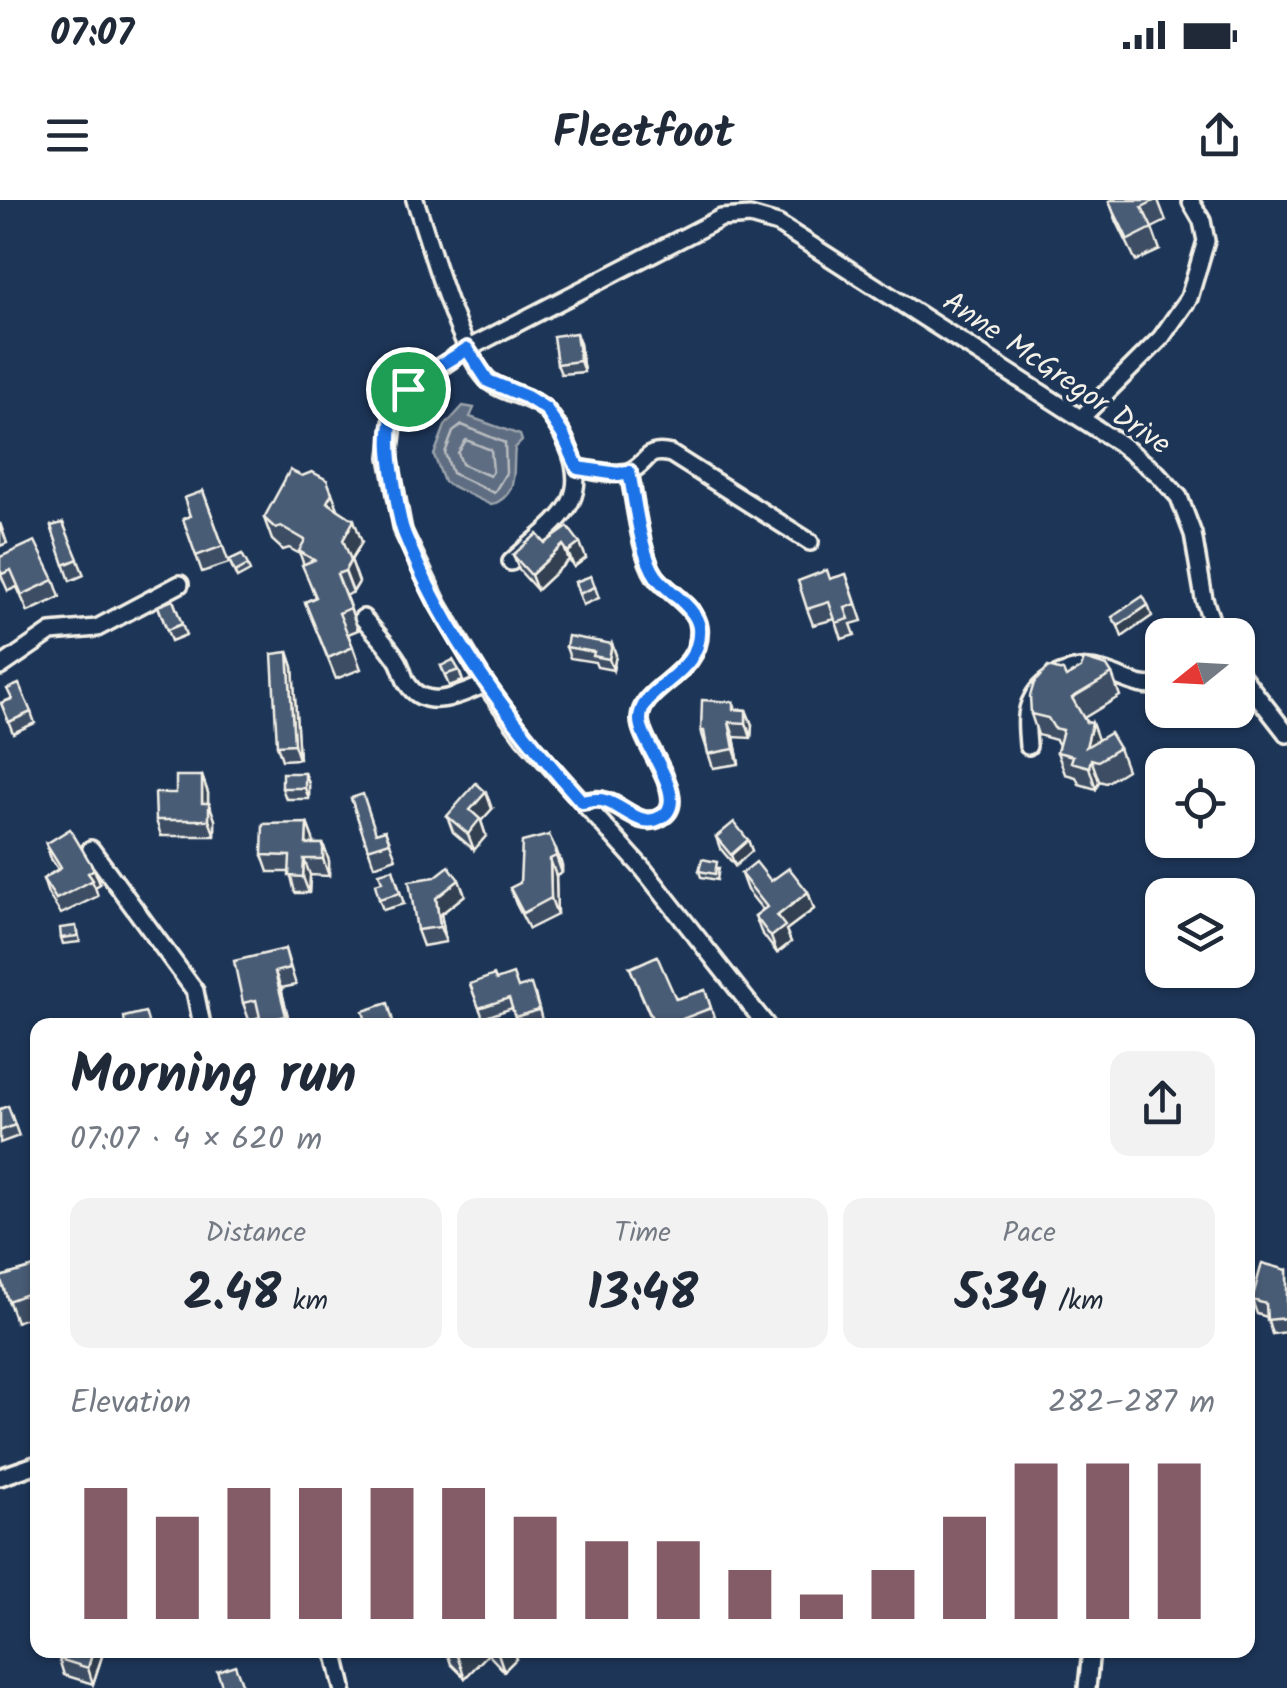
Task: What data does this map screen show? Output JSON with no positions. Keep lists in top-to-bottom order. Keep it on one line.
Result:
{"streets":{"street":["Anne McGregor Drive"]},"north":"left","page":{"status":"07:07","header":"Fleetfoot","heading":["Morning run","07:07 · 4 × 620 m"],"stats":[["Distance","2.48 km"],["Time","13:48"],["Pace","5:34 /km"]],"chart":["Elevation","282–287 m"]}}
